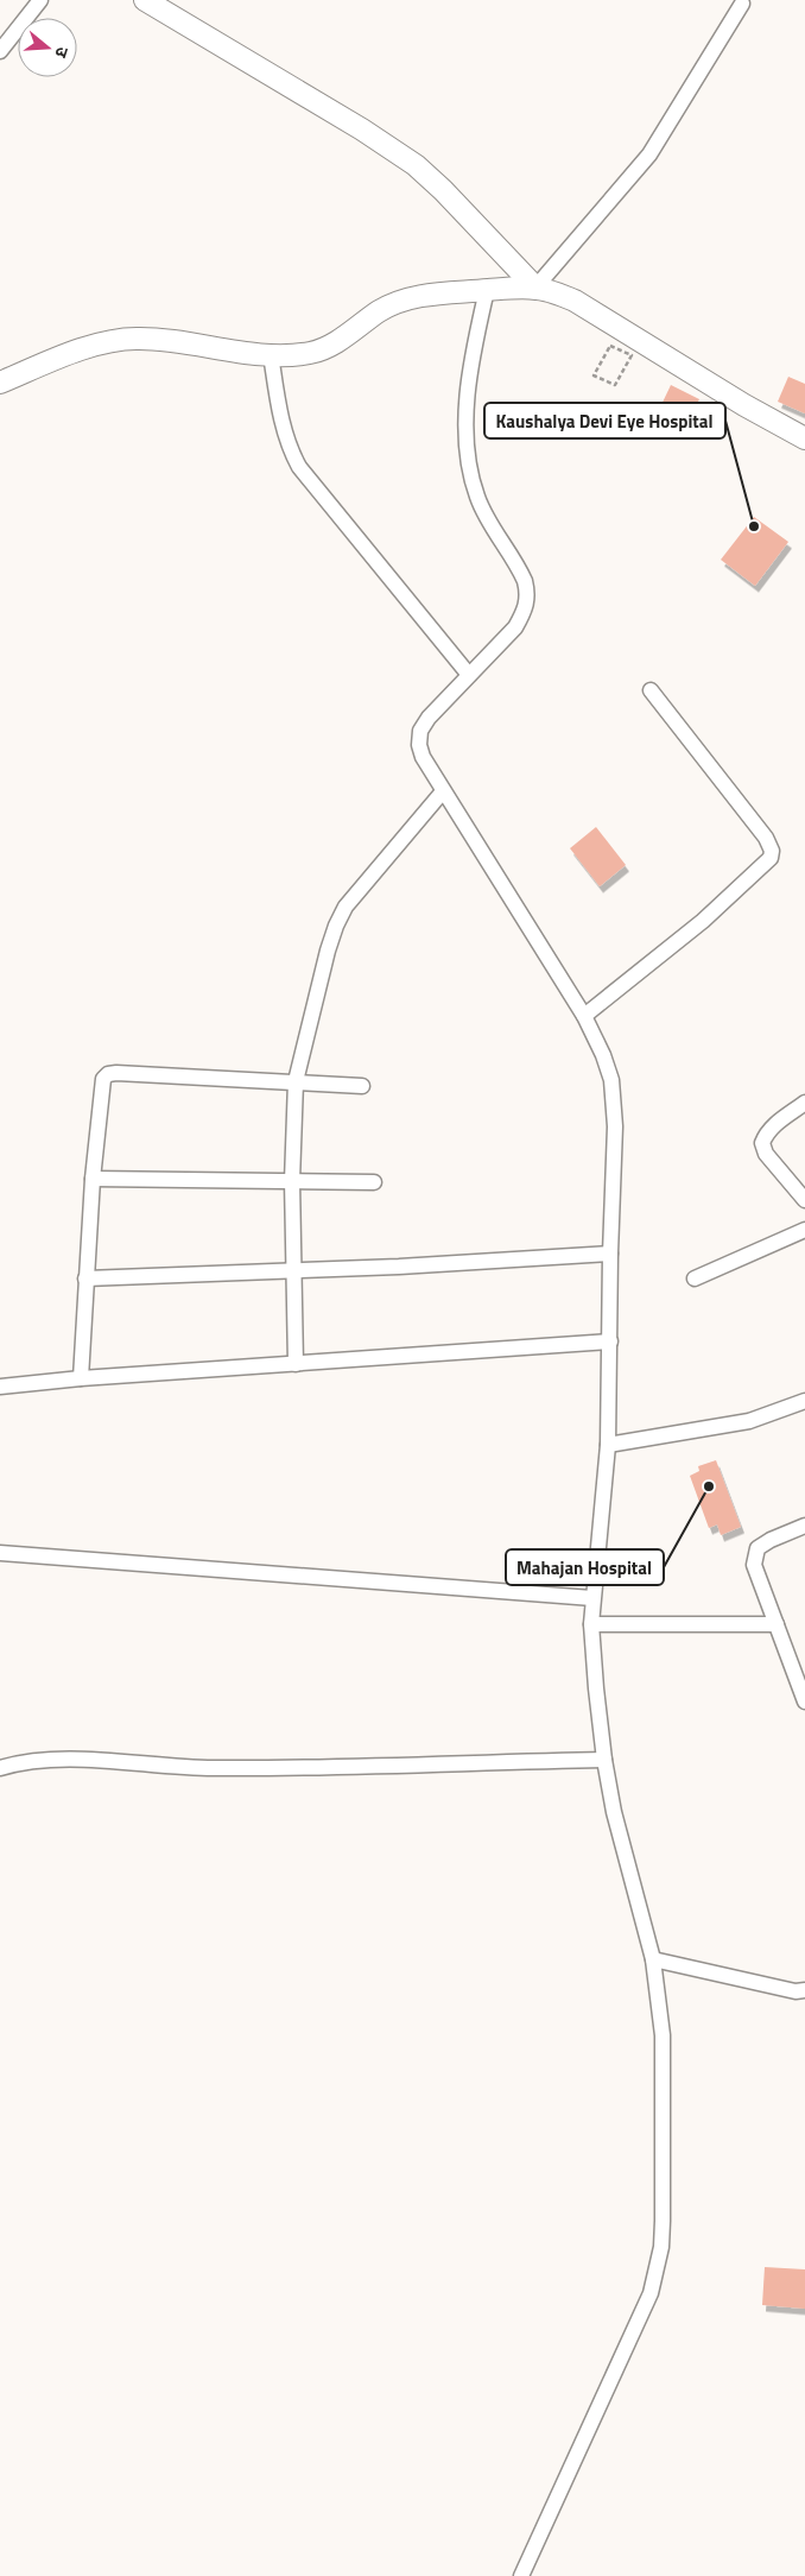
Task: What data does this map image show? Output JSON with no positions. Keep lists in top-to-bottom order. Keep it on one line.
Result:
{"places":["Kaushalya Devi Eye Hospital","Mahajan Hospital"],"north":"right"}
